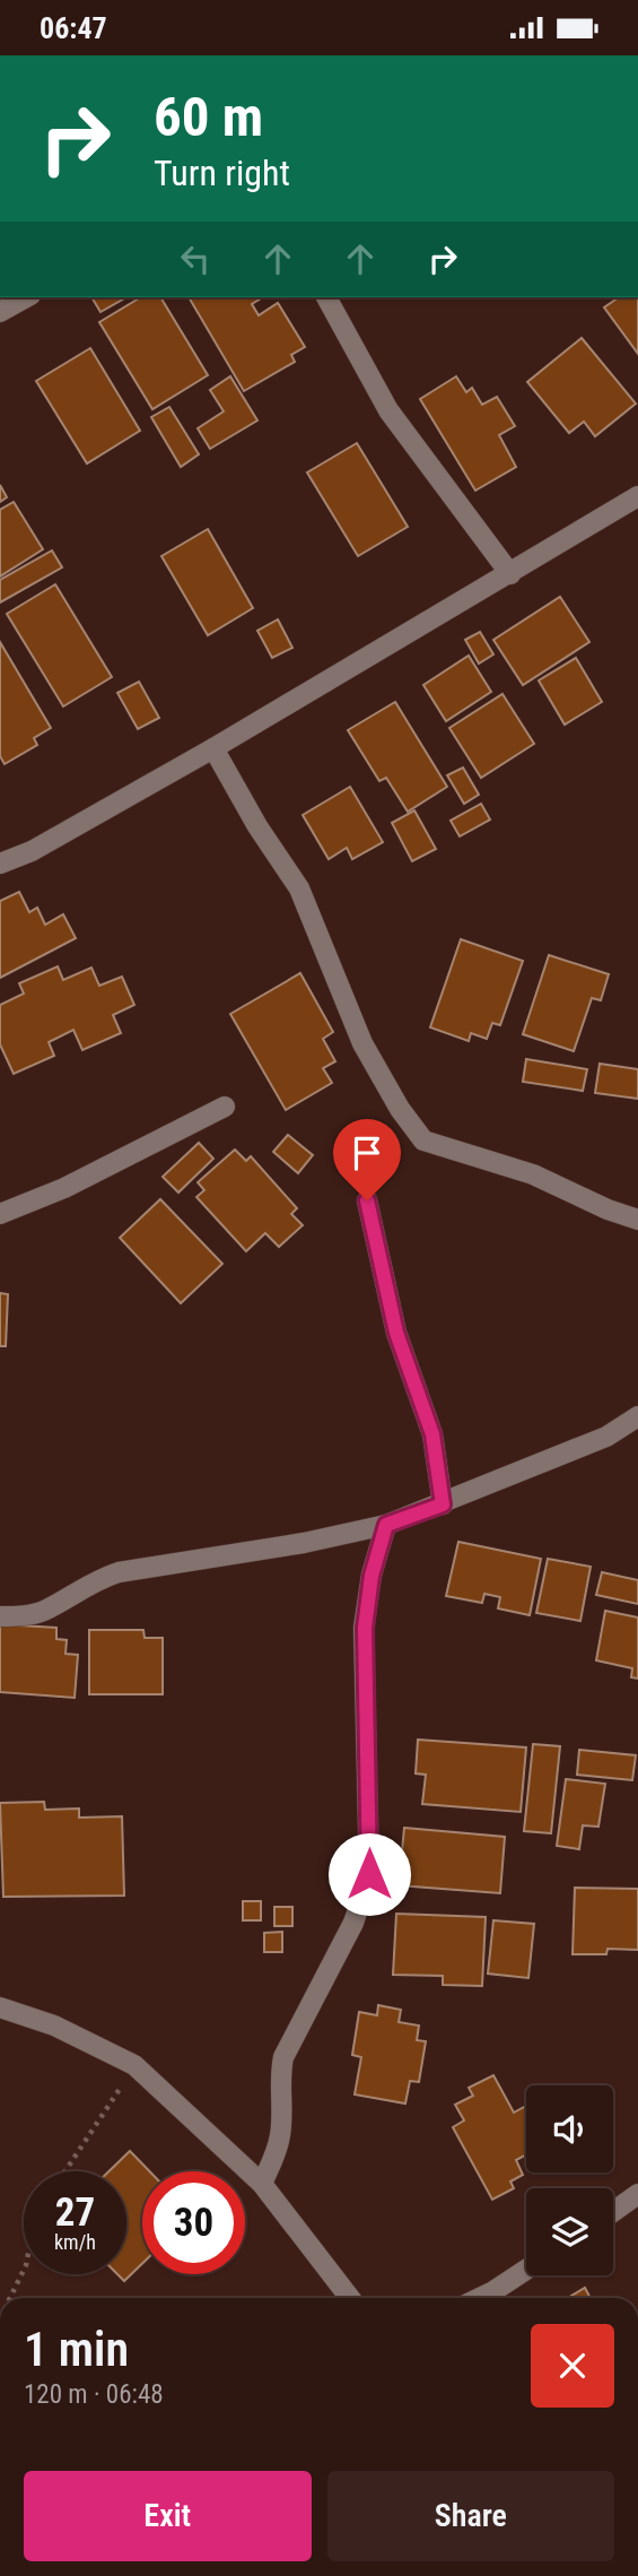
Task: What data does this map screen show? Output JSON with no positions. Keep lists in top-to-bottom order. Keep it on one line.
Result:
{"page":{"status":"06:47","turn":["60 m","Turn right"],"speed":"27 km/h","limit":"30","heading":["1 min","120 m · 06:48"],"buttons":["Exit","Share"]}}
